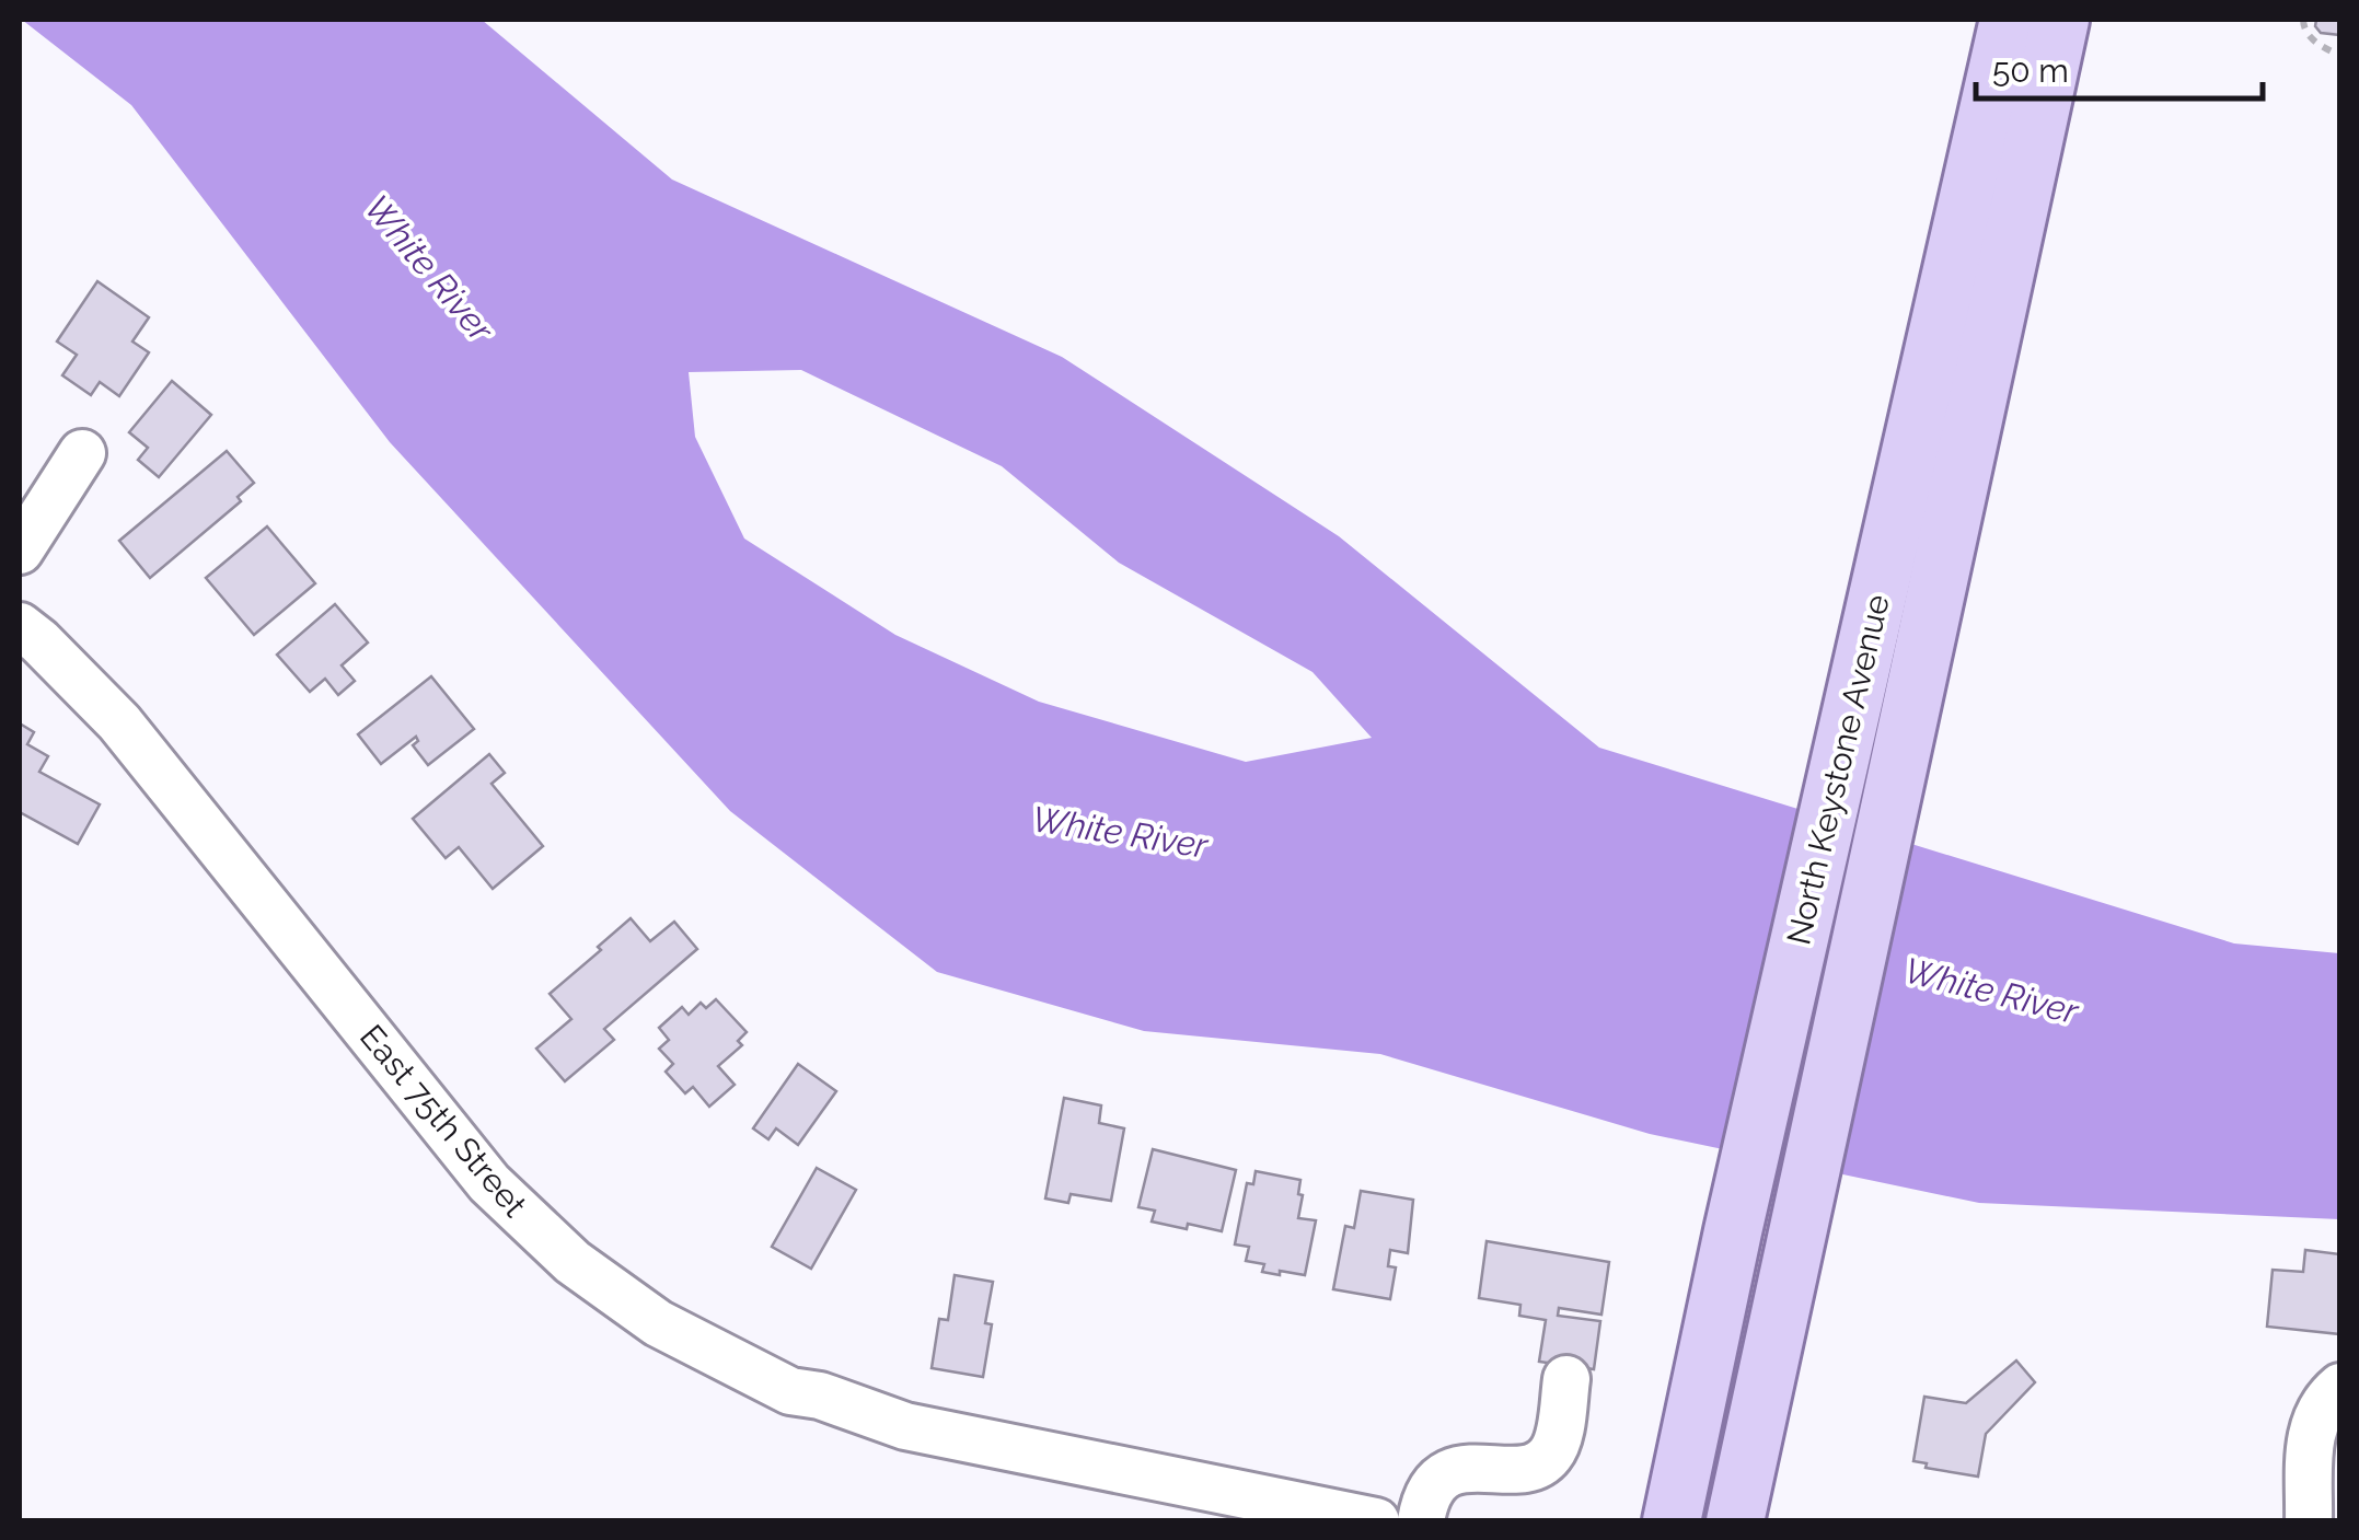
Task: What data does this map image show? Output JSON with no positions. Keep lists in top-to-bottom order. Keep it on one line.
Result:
{"streets":{"main road":["North Keystone Avenue"],"street":["East 75th Street"]},"water":["White River"],"scale_bar":"50 m"}
